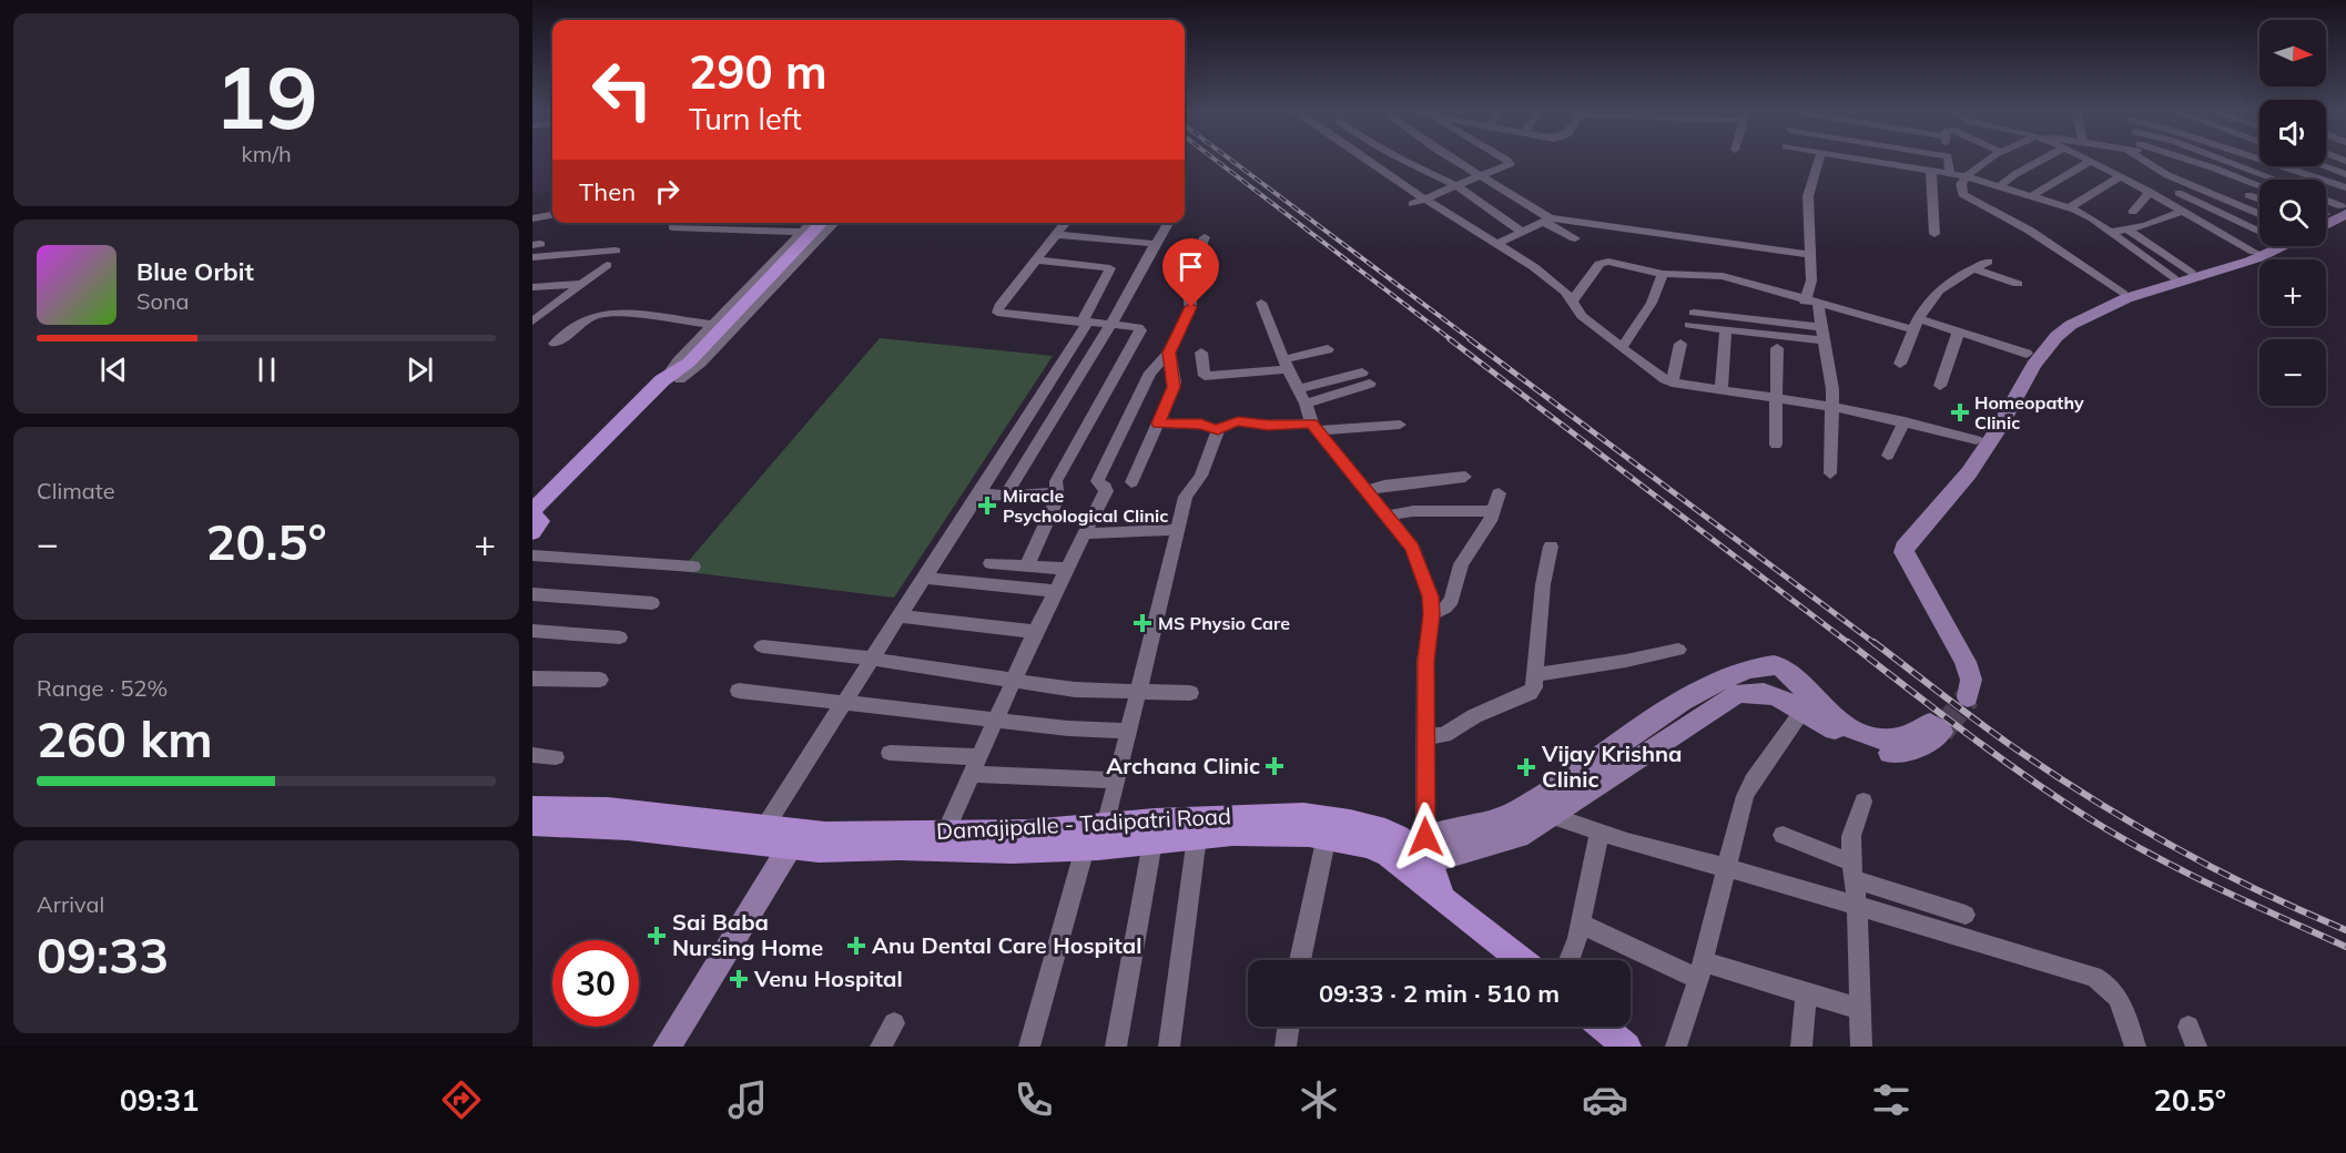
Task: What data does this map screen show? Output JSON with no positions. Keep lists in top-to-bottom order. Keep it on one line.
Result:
{"streets":{"main road":["Damajipalle - Tadipatri Road"]},"places":{"health":["Homeopathy Clinic","Miracle Psychological Clinic","MS Physio Care","Archana Clinic","Vijay Krishna Clinic","Sai Baba Nursing Home","Anu Dental Care Hospital","Venu Hospital"]},"north":"right","page":{"tile":[["19","km/h"],"Climate",["Range · 52%","260 km"],["Arrival","09:33"]],"map_buttons":["+","−"],"turn":["290 m","Turn left"],"then":"Then","song":["Blue Orbit","Sona"],"heat":["−","20.5°","+"],"limit":"30","trip":"09:33 · 2 min · 510 m","tabs":["09:31","20.5°"]}}
